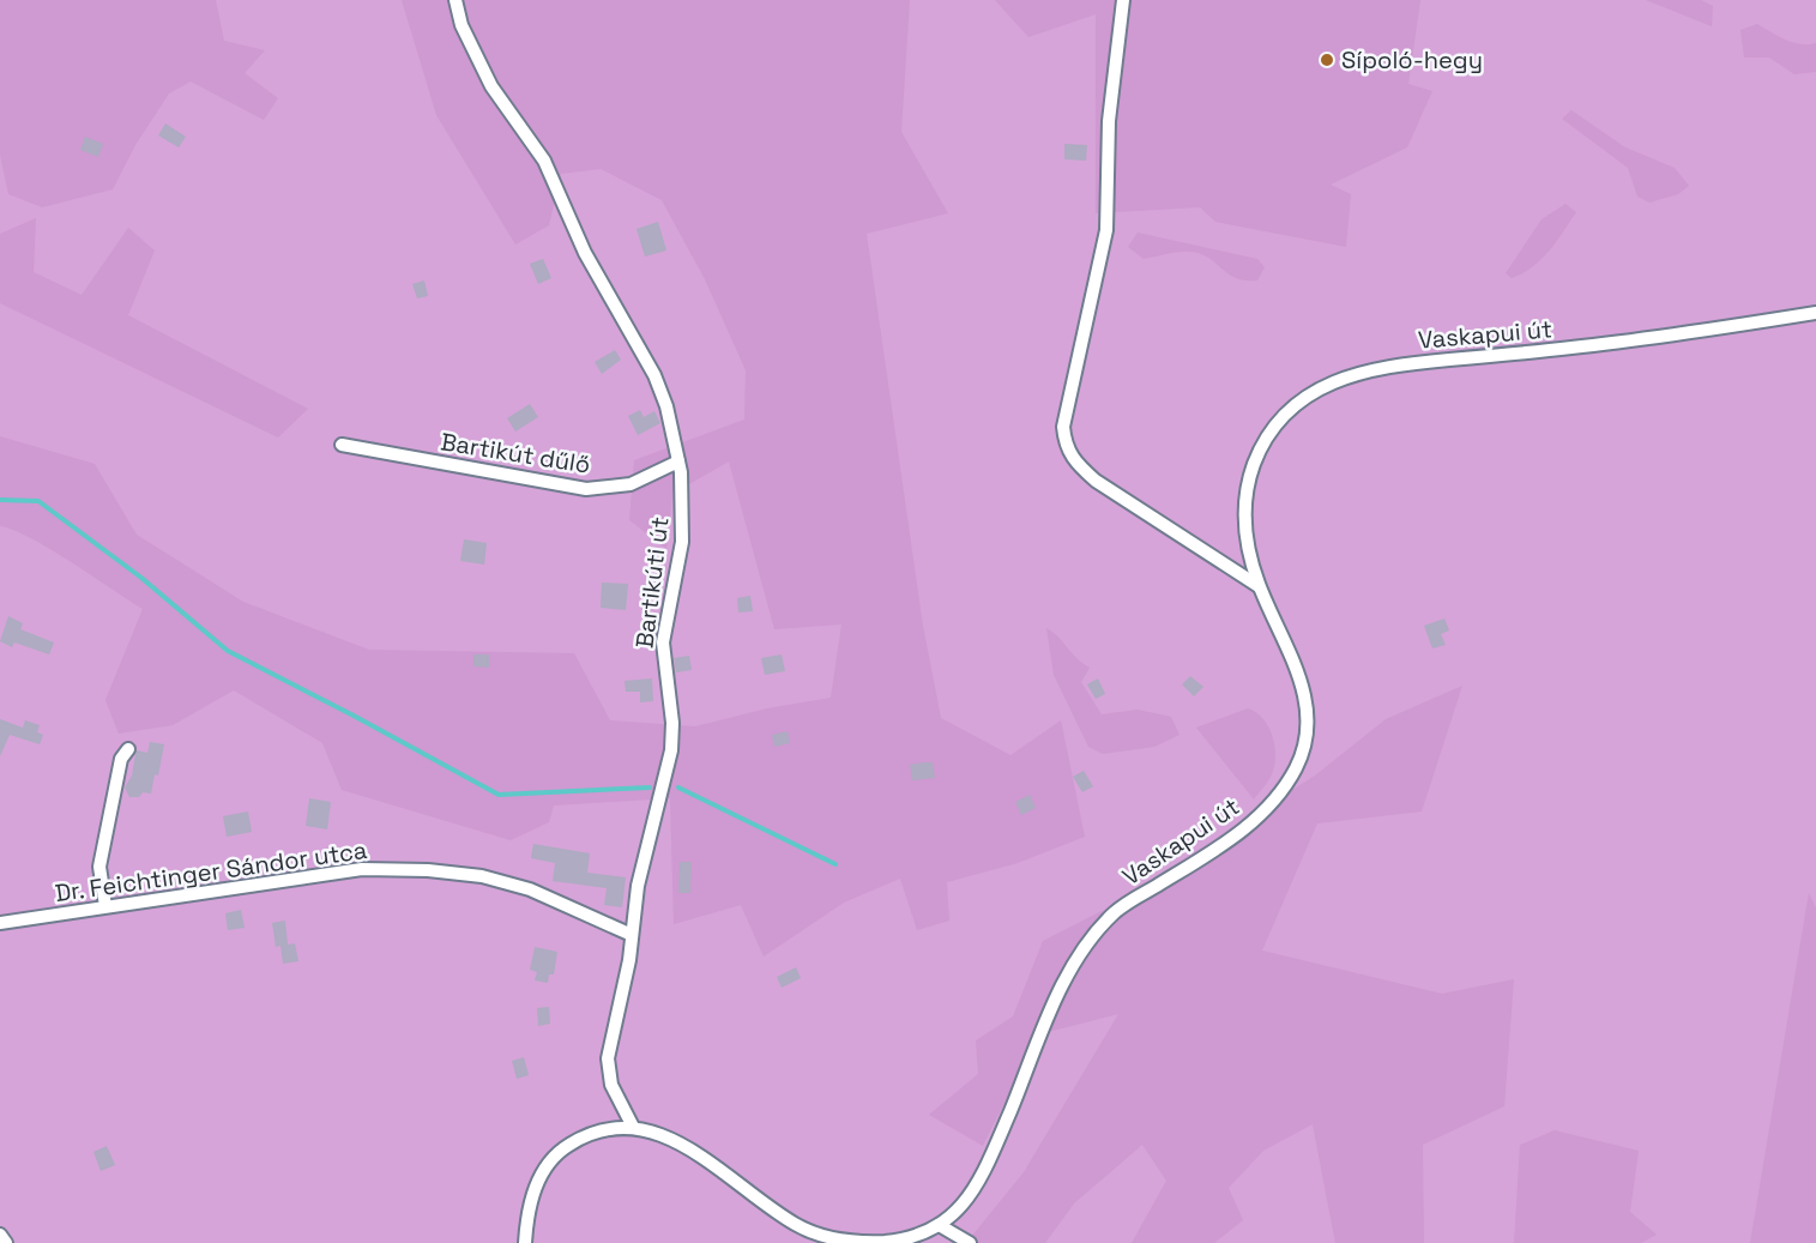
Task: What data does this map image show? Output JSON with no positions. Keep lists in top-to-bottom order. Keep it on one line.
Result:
{"streets":{"street":["Vaskapui út","Bartikút dűlő","Bartikúti út","Dr. Feichtinger Sándor utca"]},"crossings":[["Vaskapui út","Bartikúti út"],["Bartikút dűlő","Bartikúti út"],["Bartikúti út","Dr. Feichtinger Sándor utca"]],"places":["Sípoló-hegy"]}
